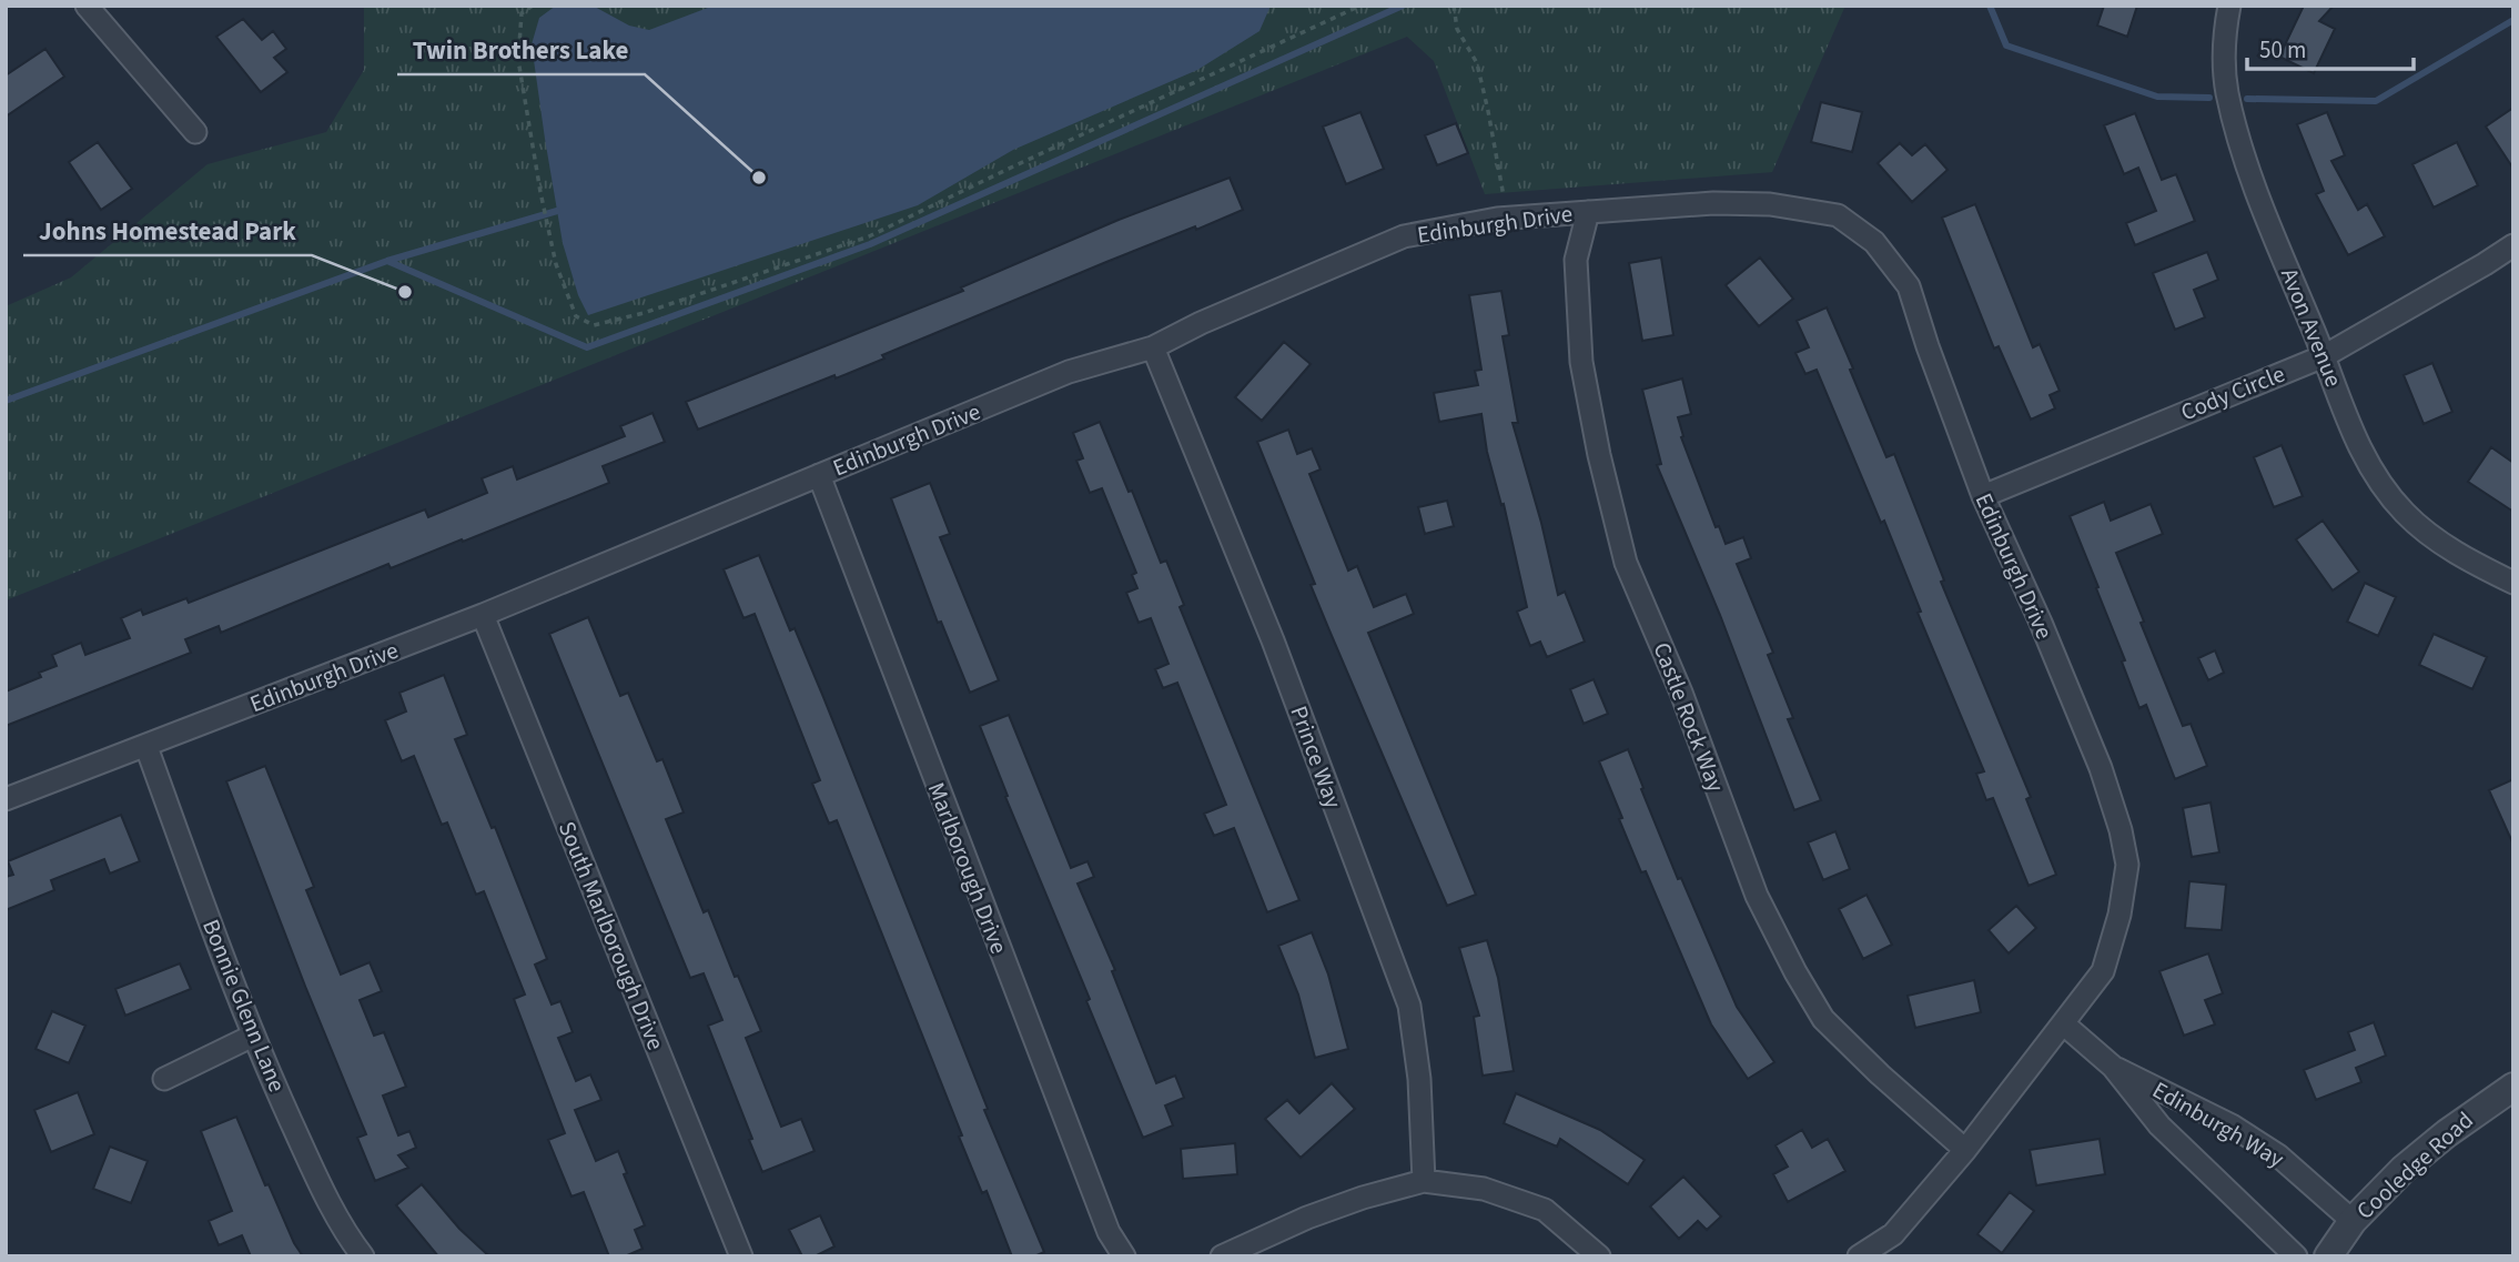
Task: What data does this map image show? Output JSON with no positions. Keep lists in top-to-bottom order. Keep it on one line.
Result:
{"streets":{"street":["Edinburgh Drive","Avon Avenue","Cody Circle","Castle Rock Way","Prince Way","Marlborough Drive","South Marlborough Drive","Bonnie Glenn Lane","Edinburgh Way","Cooledge Road"]},"crossings":[["Edinburgh Drive","Cody Circle"],["Edinburgh Drive","Castle Rock Way"],["Edinburgh Drive","Prince Way"],["Edinburgh Drive","Marlborough Drive"],["Edinburgh Drive","South Marlborough Drive"],["Edinburgh Drive","Bonnie Glenn Lane"],["Edinburgh Drive","Edinburgh Way"],["Avon Avenue","Cody Circle"],["Edinburgh Way","Cooledge Road"]],"places":["Twin Brothers Lake","Johns Homestead Park"],"scale_bar":"50 m"}
